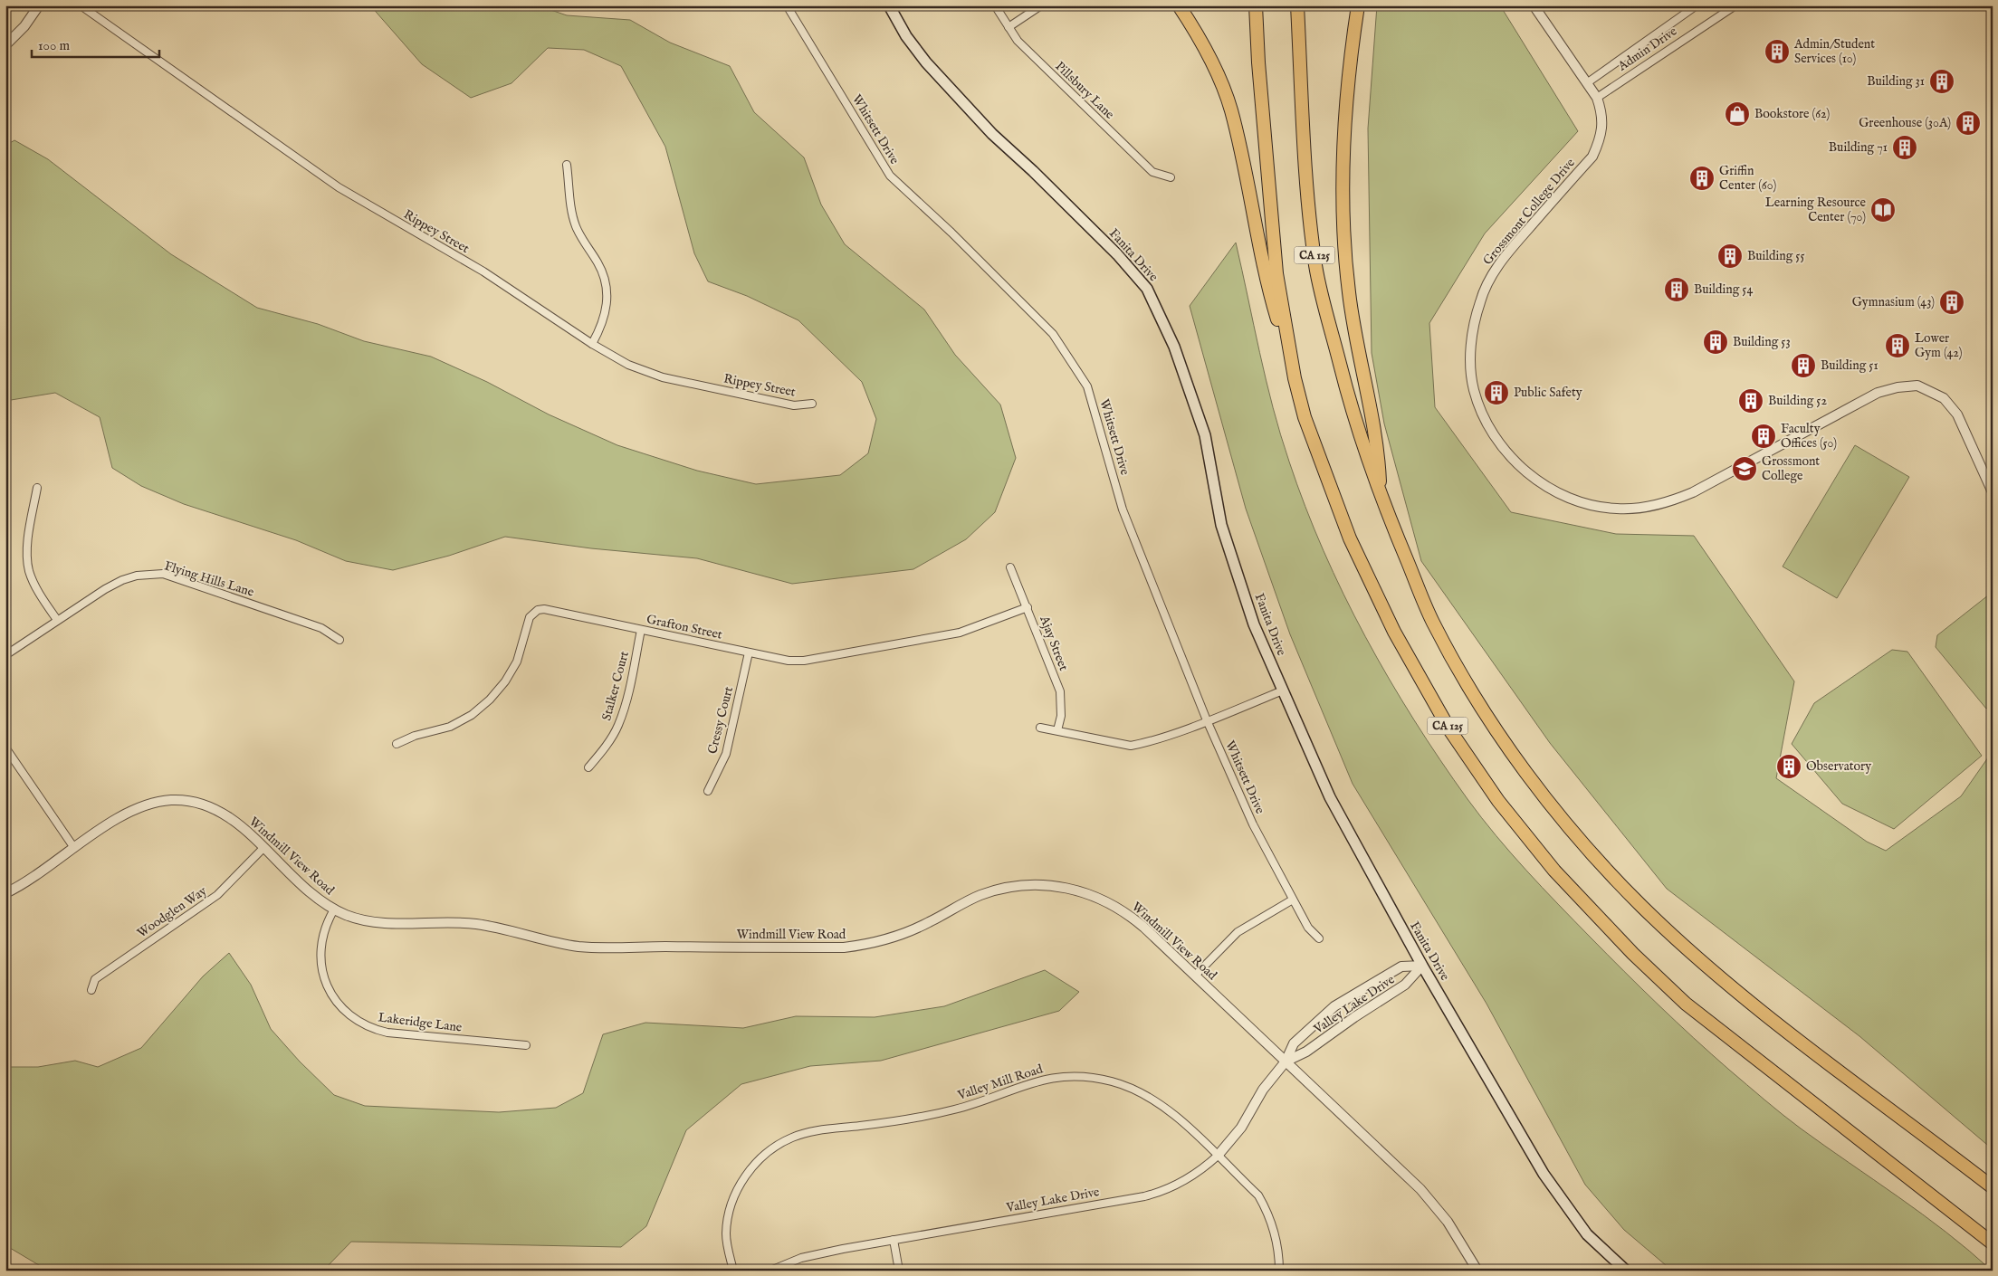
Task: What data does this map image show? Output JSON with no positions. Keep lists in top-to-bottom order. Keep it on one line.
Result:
{"streets":{"highway":["CA 125"],"main road":["Fanita Drive"],"street":["Admin Drive","Pillsbury Lane","Whitsett Drive","Grossmont College Drive","Rippey Street","Flying Hills Lane","Grafton Street","Ajay Street","Stalker Court","Cressy Court","Windmill View Road","Woodglen Way","Valley Lake Drive","Lakeridge Lane","Valley Mill Road"]},"crossings":[["Admin Drive","Grossmont College Drive"],["Fanita Drive","Valley Lake Drive"],["Grafton Street","Ajay Street"],["Grafton Street","Stalker Court"],["Grafton Street","Cressy Court"],["Windmill View Road","Woodglen Way"],["Windmill View Road","Valley Lake Drive"],["Windmill View Road","Lakeridge Lane"],["Valley Lake Drive","Valley Mill Road"]],"places":{"building":["Admin/Student Services (10)","Building 31","Greenhouse (30A)","Building 71","Griffin Center (60)","Building 55","Building 54","Gymnasium (43)","Building 53","Lower Gym (42)","Building 51","Public Safety","Building 52","Faculty Offices (50)","Observatory"],"shop":["Bookstore (62)"],"library":["Learning Resource Center (70)"],"school or university":["Grossmont College"]},"scale_bar":"100 m"}
